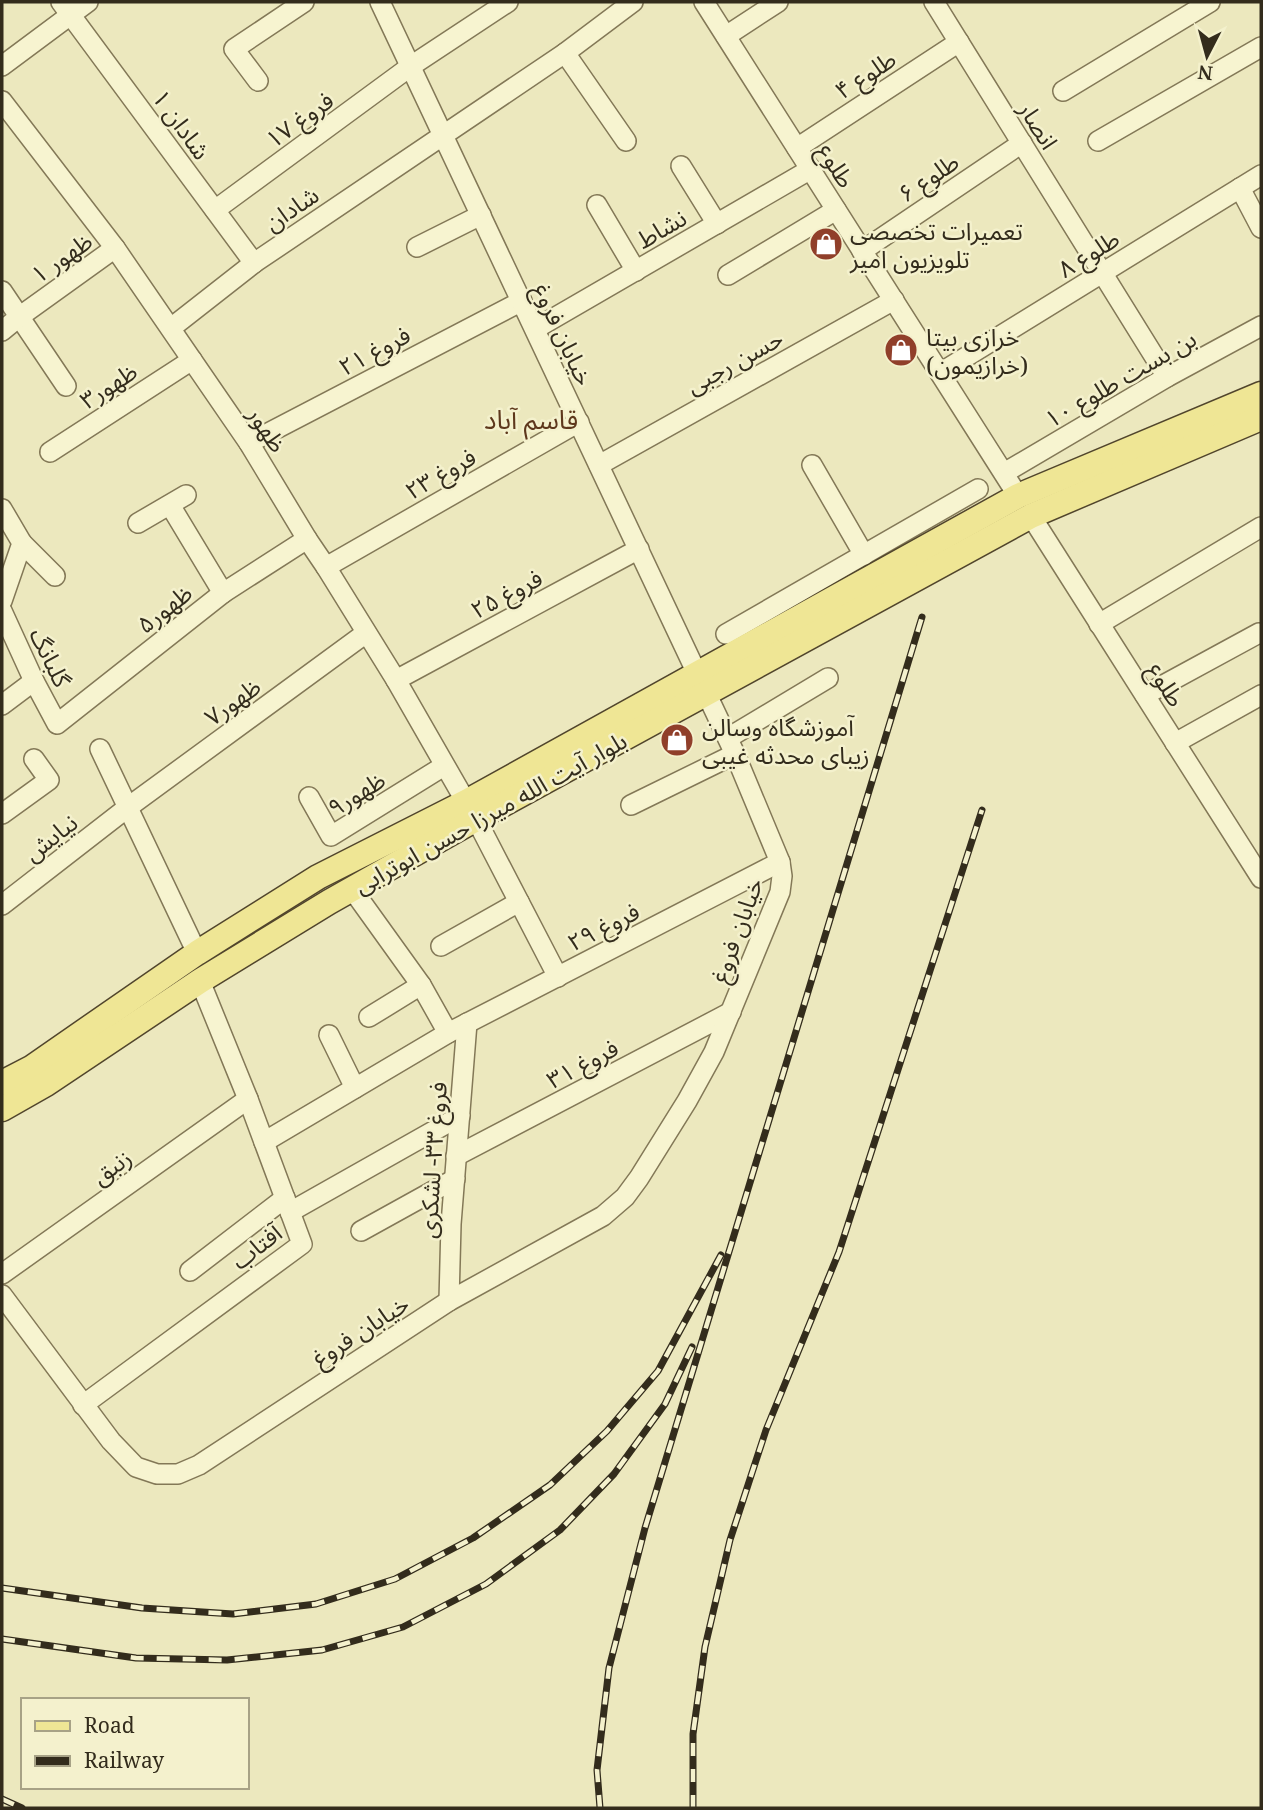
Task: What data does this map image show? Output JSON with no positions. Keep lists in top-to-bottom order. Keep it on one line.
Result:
{"streets":{"main road":["بلوار آیت الله میرزا حسن ابوترابی"],"street":["طلوع ۴","فروغ ۱۷","شادان ۱","انصار","طلوع","طلوع ۶","شادان","نشاط","طلوع ۸","ظهور ۱","خیابان فروغ","فروغ ۲۱","حسن رجبی","بن بست طلوع ۱۰","ظهور۳","ظهور","فروغ ۲۳","فروغ ۲۵","ظهور۵","گلبانگ","ظهور۷","ظهور۹","نيايش","فروغ ۲۹","فروغ ۳۱","فروغ ۳۳- لشکری","زنبق","آفتاب"]},"crossings":[["طلوع ۴","انصار"],["طلوع ۴","طلوع"],["فروغ ۱۷","شادان ۱"],["فروغ ۱۷","خیابان فروغ"],["شادان ۱","شادان"],["انصار","طلوع ۶"],["انصار","طلوع ۸"],["انصار","بن بست طلوع ۱۰"],["طلوع","طلوع ۶"],["طلوع","نشاط"],["طلوع","طلوع ۸"],["طلوع","حسن رجبی"],["طلوع","بن بست طلوع ۱۰"],["طلوع","بلوار آیت الله میرزا حسن ابوترابی"],["شادان","خیابان فروغ"],["شادان","ظهور"],["نشاط","خیابان فروغ"],["ظهور ۱","ظهور"],["خیابان فروغ","فروغ ۲۱"],["خیابان فروغ","حسن رجبی"],["خیابان فروغ","فروغ ۲۳"],["خیابان فروغ","فروغ ۲۵"],["خیابان فروغ","بلوار آیت الله میرزا حسن ابوترابی"],["خیابان فروغ","فروغ ۲۹"],["خیابان فروغ","فروغ ۳۱"],["خیابان فروغ","فروغ ۳۳- لشکری"],["خیابان فروغ","آفتاب"],["فروغ ۲۱","ظهور"],["ظهور۳","ظهور"],["ظهور","فروغ ۲۳"],["ظهور","فروغ ۲۵"],["ظهور","ظهور۵"],["ظهور","ظهور۷"],["ظهور","ظهور۹"],["ظهور","بلوار آیت الله میرزا حسن ابوترابی"],["ظهور","فروغ ۲۹"],["ظهور۵","گلبانگ"],["ظهور۷","نيايش"],["بلوار آیت الله میرزا حسن ابوترابی","آفتاب"],["فروغ ۲۹","فروغ ۳۳- لشکری"],["فروغ ۲۹","آفتاب"],["فروغ ۳۱","فروغ ۳۳- لشکری"],["زنبق","آفتاب"]],"districts":["قاسم آباد"],"places":{"shop":["تعمیرات تخصصی تلویزیون امیر","خرازی بیتا (خرازیمون)","آموزشگاه وسالن زیبای محدثه غیبی"]},"legend":["Road","Railway"],"north":"bottom"}
